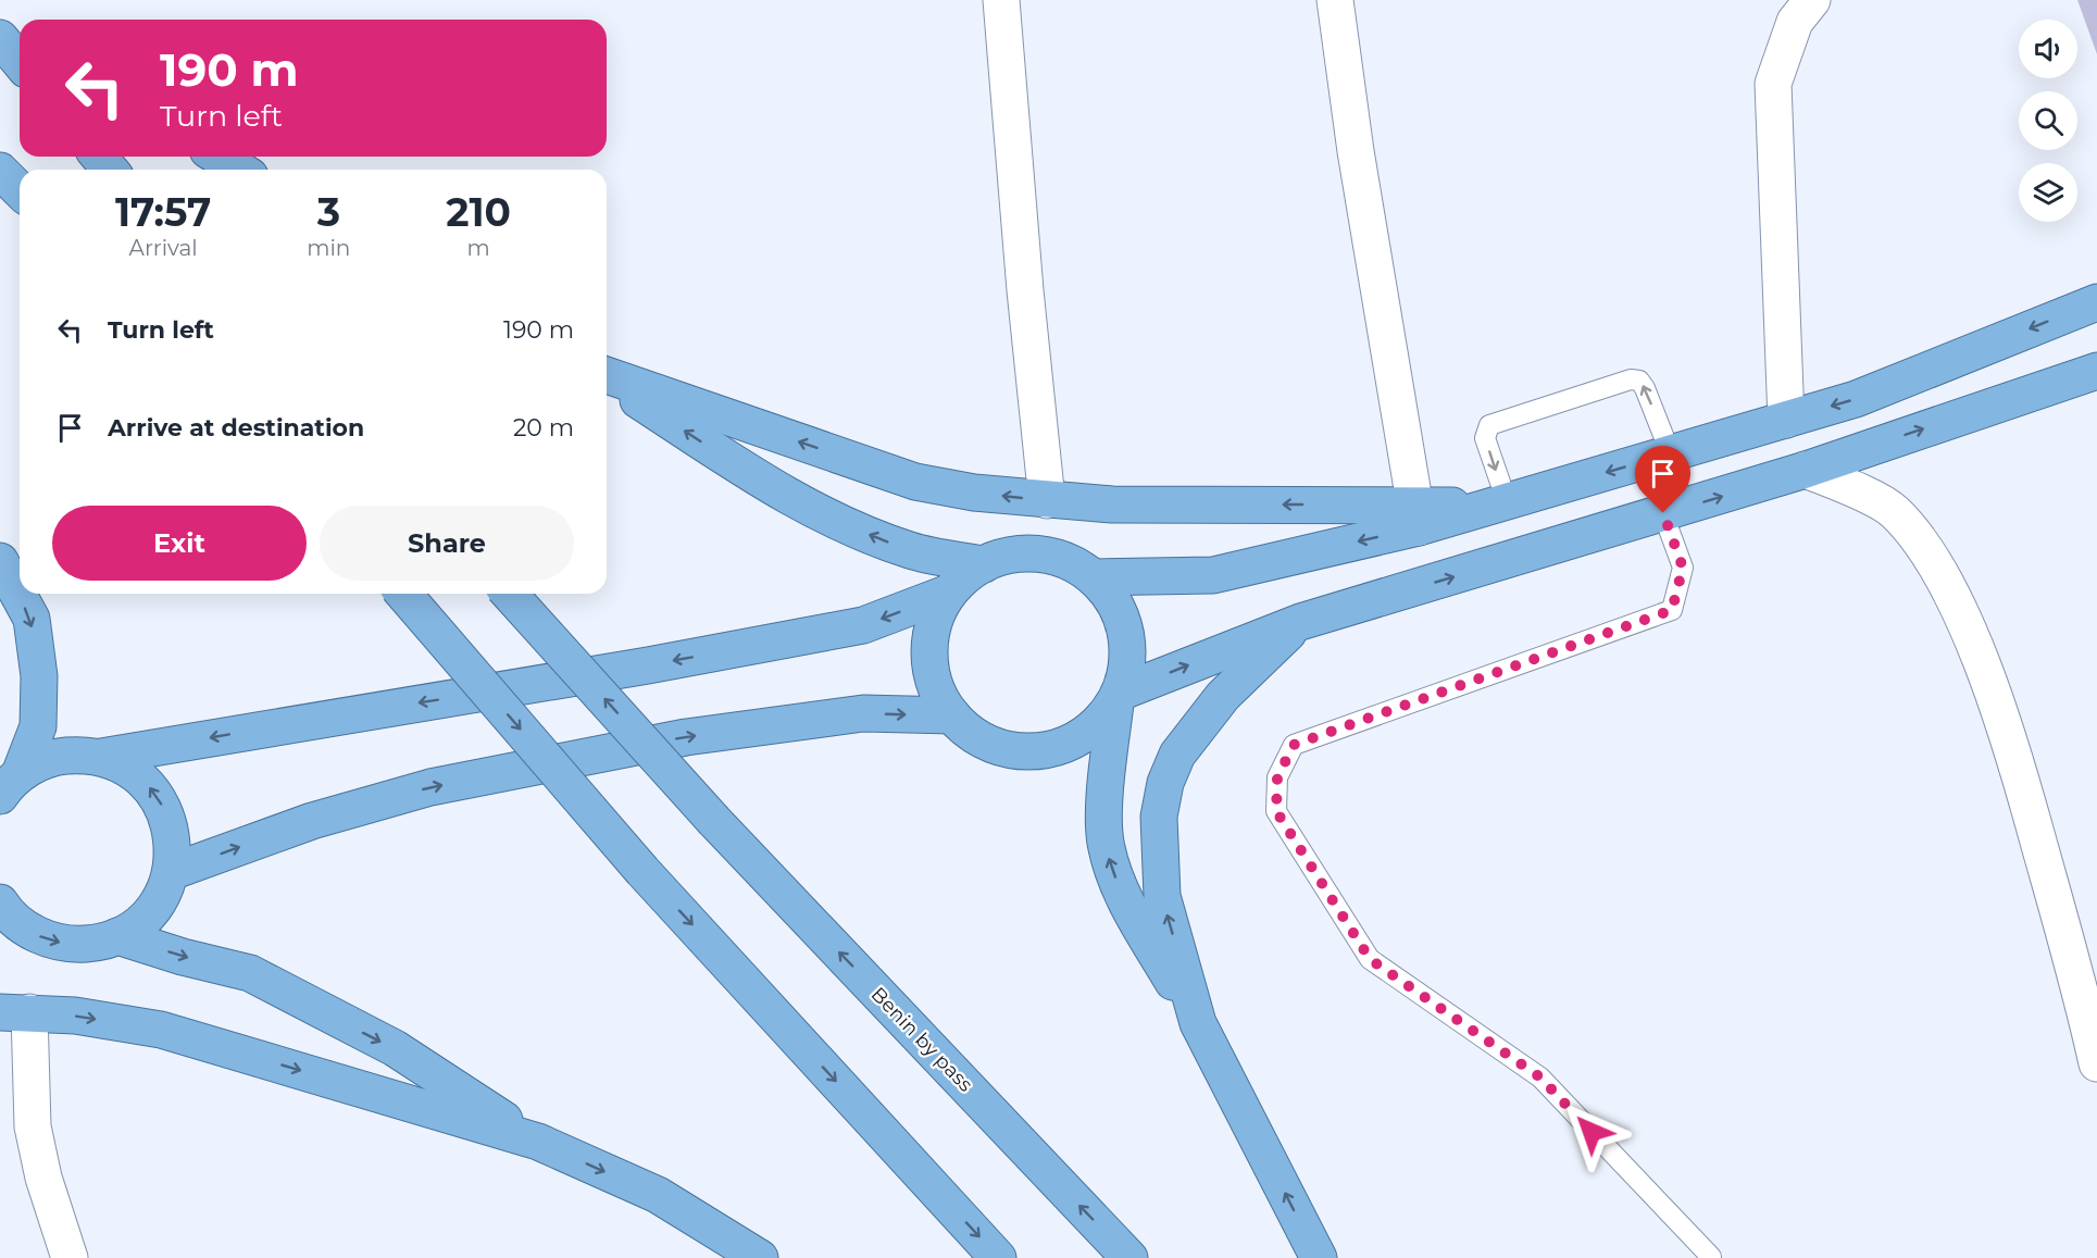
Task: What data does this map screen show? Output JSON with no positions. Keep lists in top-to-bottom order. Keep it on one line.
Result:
{"streets":{"highway":["Benin by pass"]},"page":{"turn":["190 m","Turn left"],"eta":["17:57","Arrival","3","min","210","m"],"list":[{"name":"Turn left","value":"190 m"},{"name":"Arrive at destination","value":"20 m"}],"buttons":["Exit","Share"]}}
